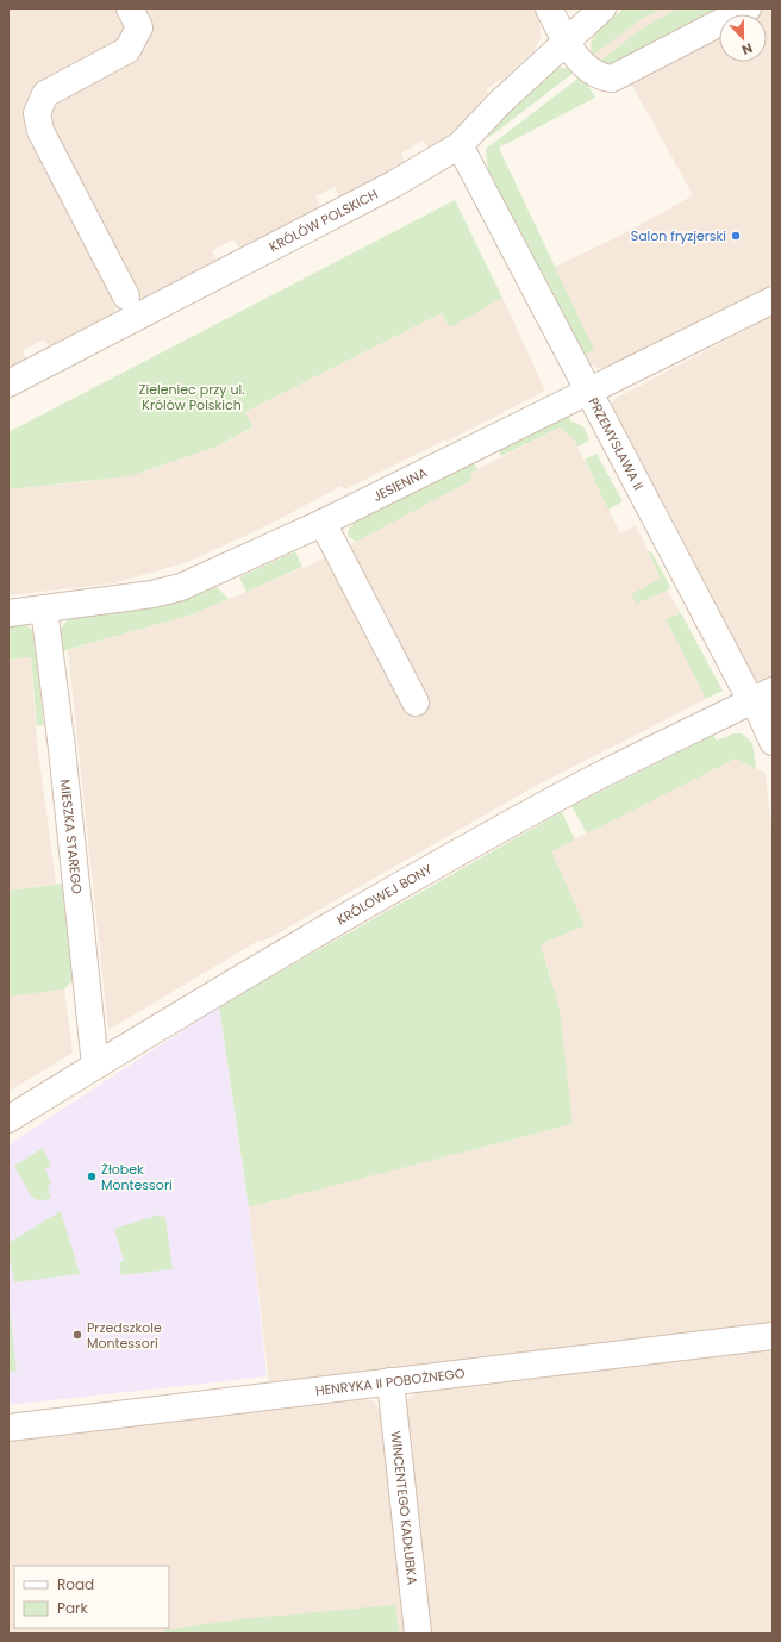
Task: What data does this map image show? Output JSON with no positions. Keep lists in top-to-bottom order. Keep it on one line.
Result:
{"streets":{"street":["KRÓLÓW POLSKICH","PRZEMYSŁAWA II","JESIENNA","MIESZKA STAREGO","KRÓLOWEJ BONY","HENRYKA II POBOŻNEGO","WINCENTEGO KADŁUBKA"]},"crossings":[["KRÓLÓW POLSKICH","PRZEMYSŁAWA II"],["PRZEMYSŁAWA II","JESIENNA"],["PRZEMYSŁAWA II","KRÓLOWEJ BONY"],["JESIENNA","MIESZKA STAREGO"],["MIESZKA STAREGO","KRÓLOWEJ BONY"],["HENRYKA II POBOŻNEGO","WINCENTEGO KADŁUBKA"]],"parks":["Zieleniec przy ul. Królów Polskich"],"places":["Salon fryzjerski","Żłobek Montessori","Przedszkole Montessori"],"legend":["Road","Park"],"north":"bottom"}
